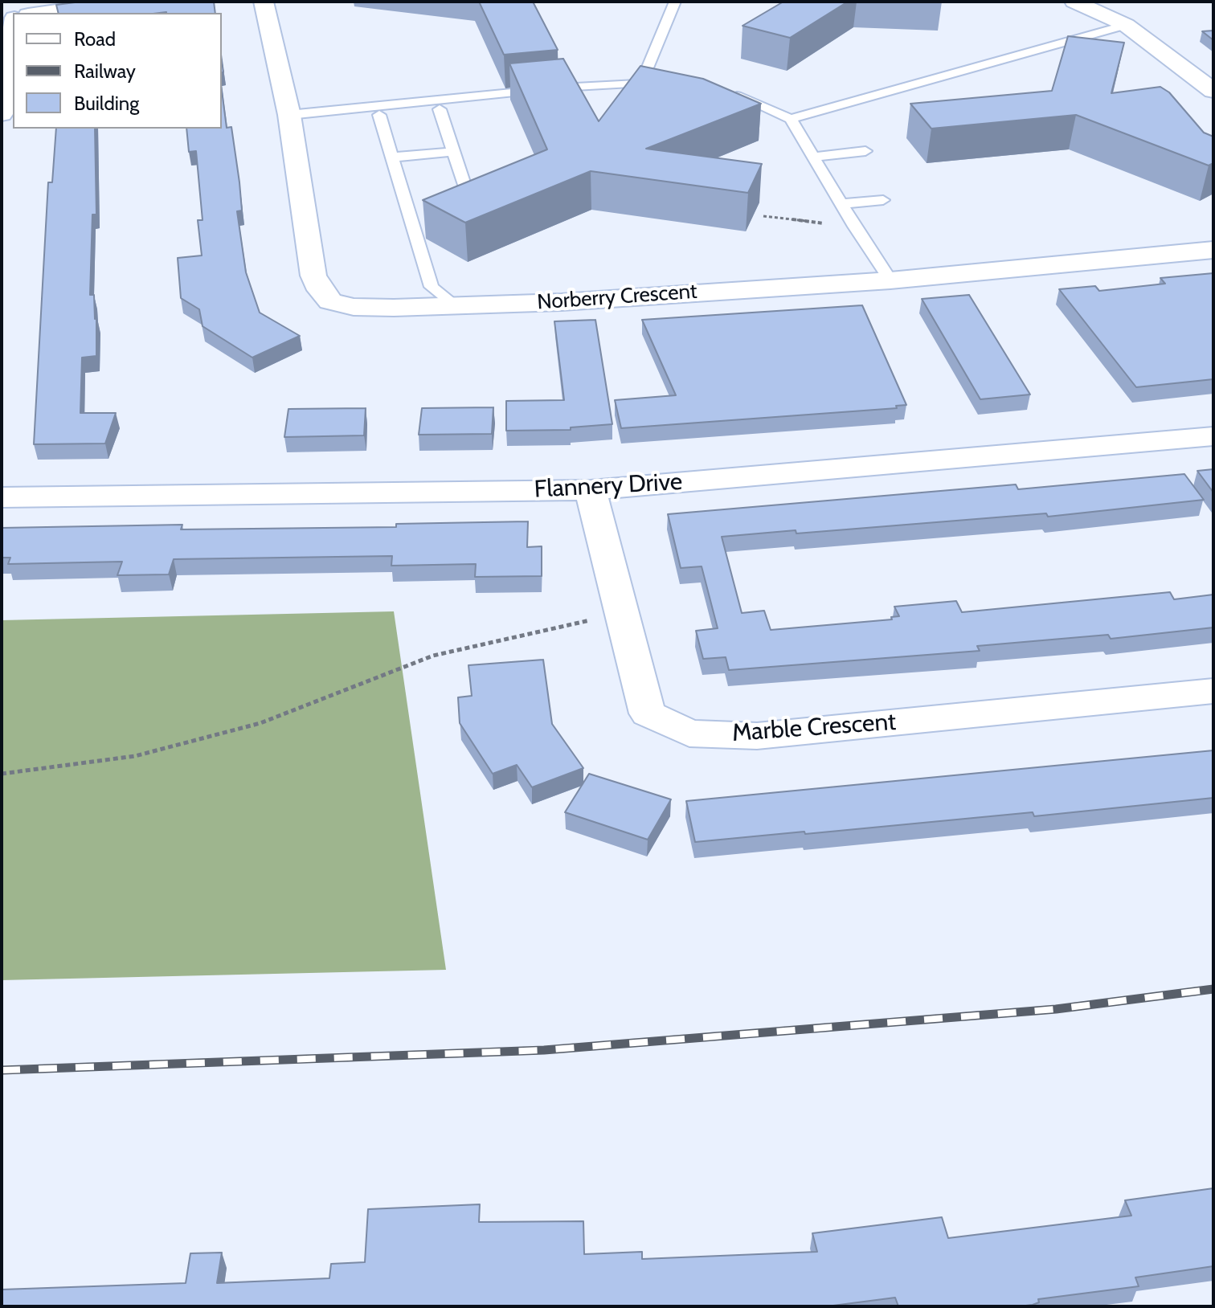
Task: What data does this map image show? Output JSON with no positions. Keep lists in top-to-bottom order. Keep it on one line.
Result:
{"streets":{"street":["Norberry Crescent","Flannery Drive","Marble Crescent"]},"crossings":[["Flannery Drive","Marble Crescent"]],"legend":["Road","Railway","Building"]}
